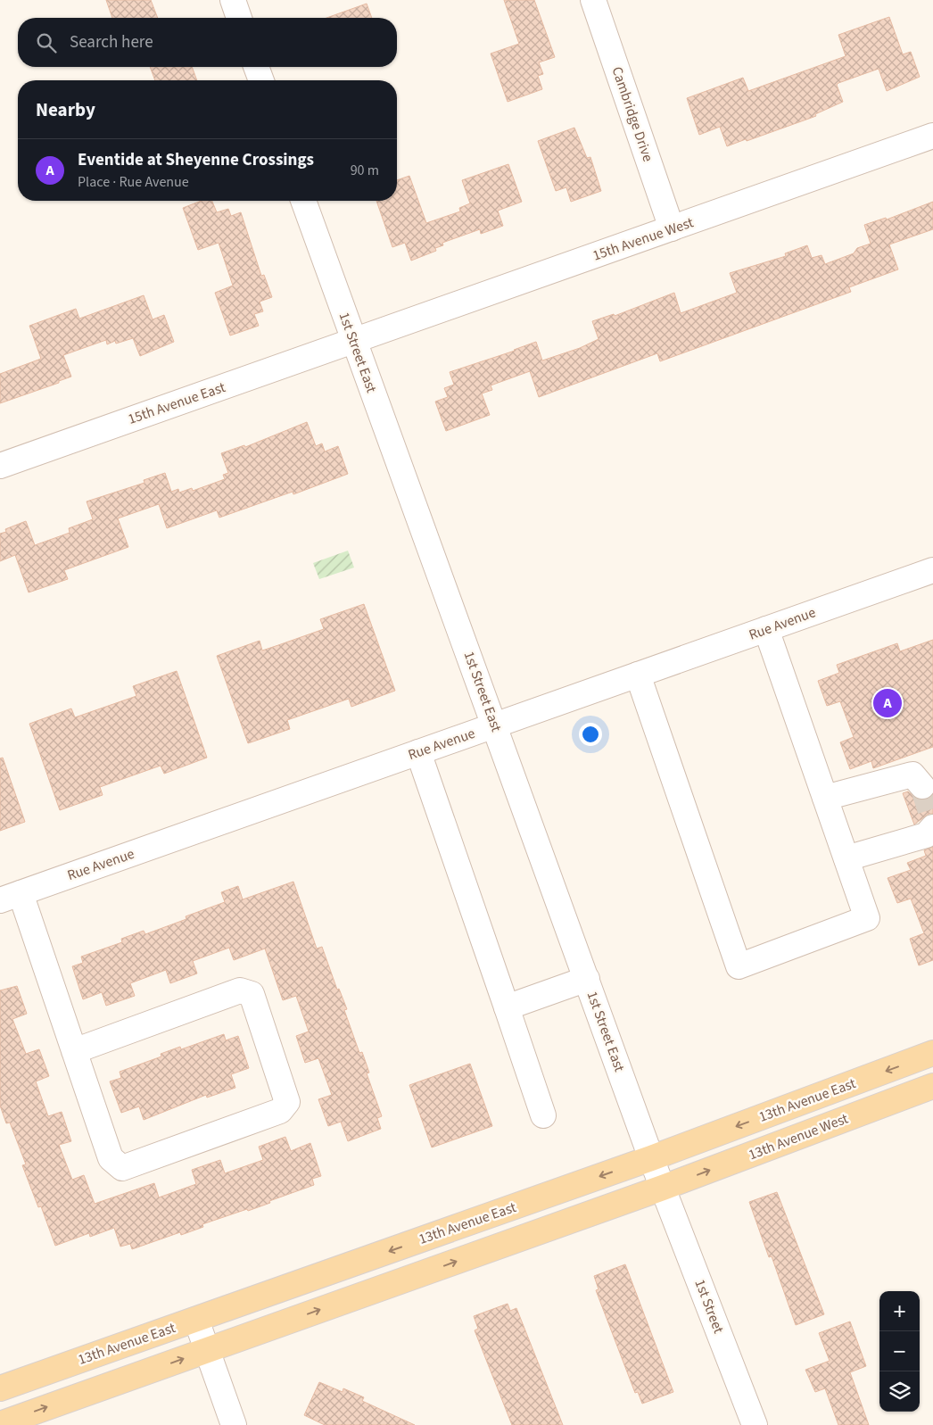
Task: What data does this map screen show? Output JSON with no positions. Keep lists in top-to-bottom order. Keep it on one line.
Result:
{"streets":{"main road":["13th Avenue East","13th Avenue West"],"street":["Cambridge Drive","15th Avenue West","1st Street East","15th Avenue East","Rue Avenue","1st Street"]},"crossings":[["Cambridge Drive","15th Avenue West"],["15th Avenue West","1st Street East"],["15th Avenue West","15th Avenue East"],["1st Street East","15th Avenue East"],["1st Street East","Rue Avenue"],["1st Street East","13th Avenue East"],["1st Street East","13th Avenue West"],["1st Street East","1st Street"],["13th Avenue West","1st Street"]],"one_way":["13th Avenue West"],"page":{"search":"Search here","heading":"Nearby","list":[{"mark":"A","name":"Eventide at Sheyenne Crossings","note":"Place · Rue Avenue","value":"90 m"}],"pins":"A","map_buttons":["+","−"]}}
